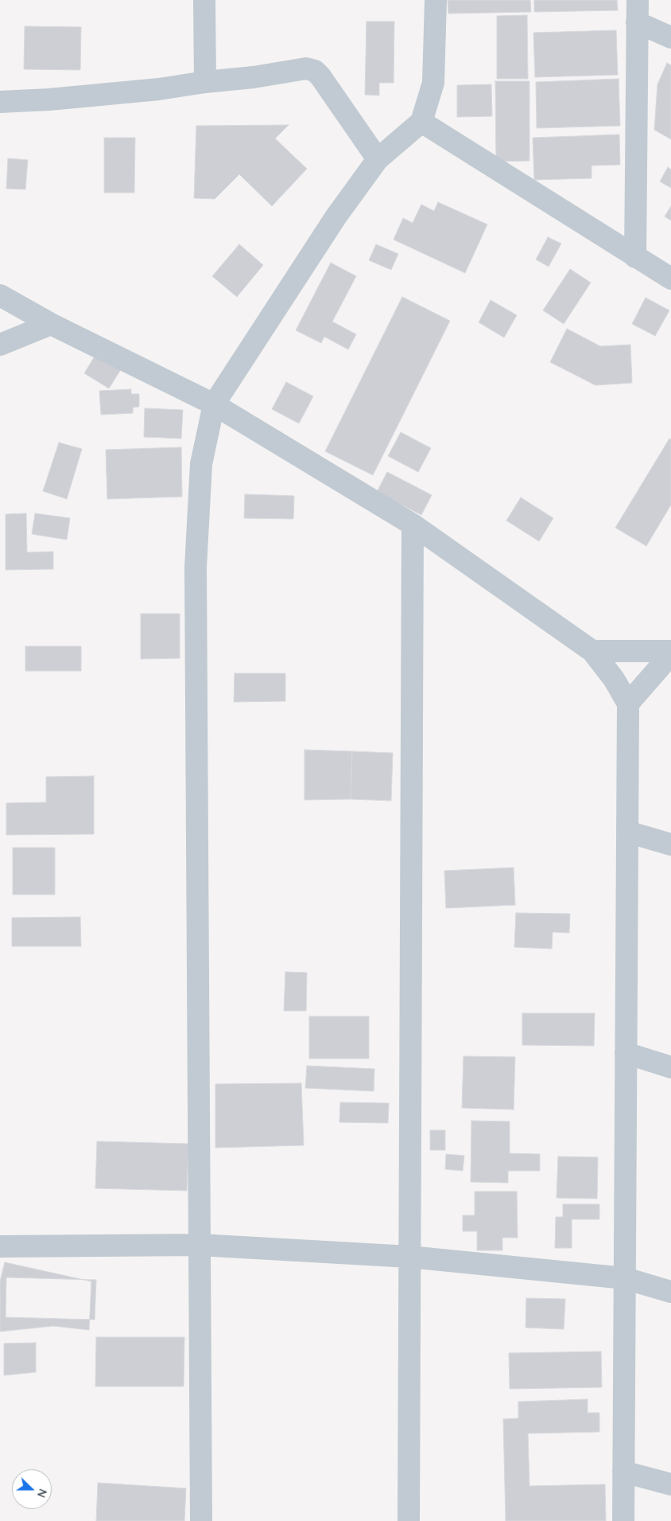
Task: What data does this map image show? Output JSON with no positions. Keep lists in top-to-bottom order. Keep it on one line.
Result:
{"north":"right"}
